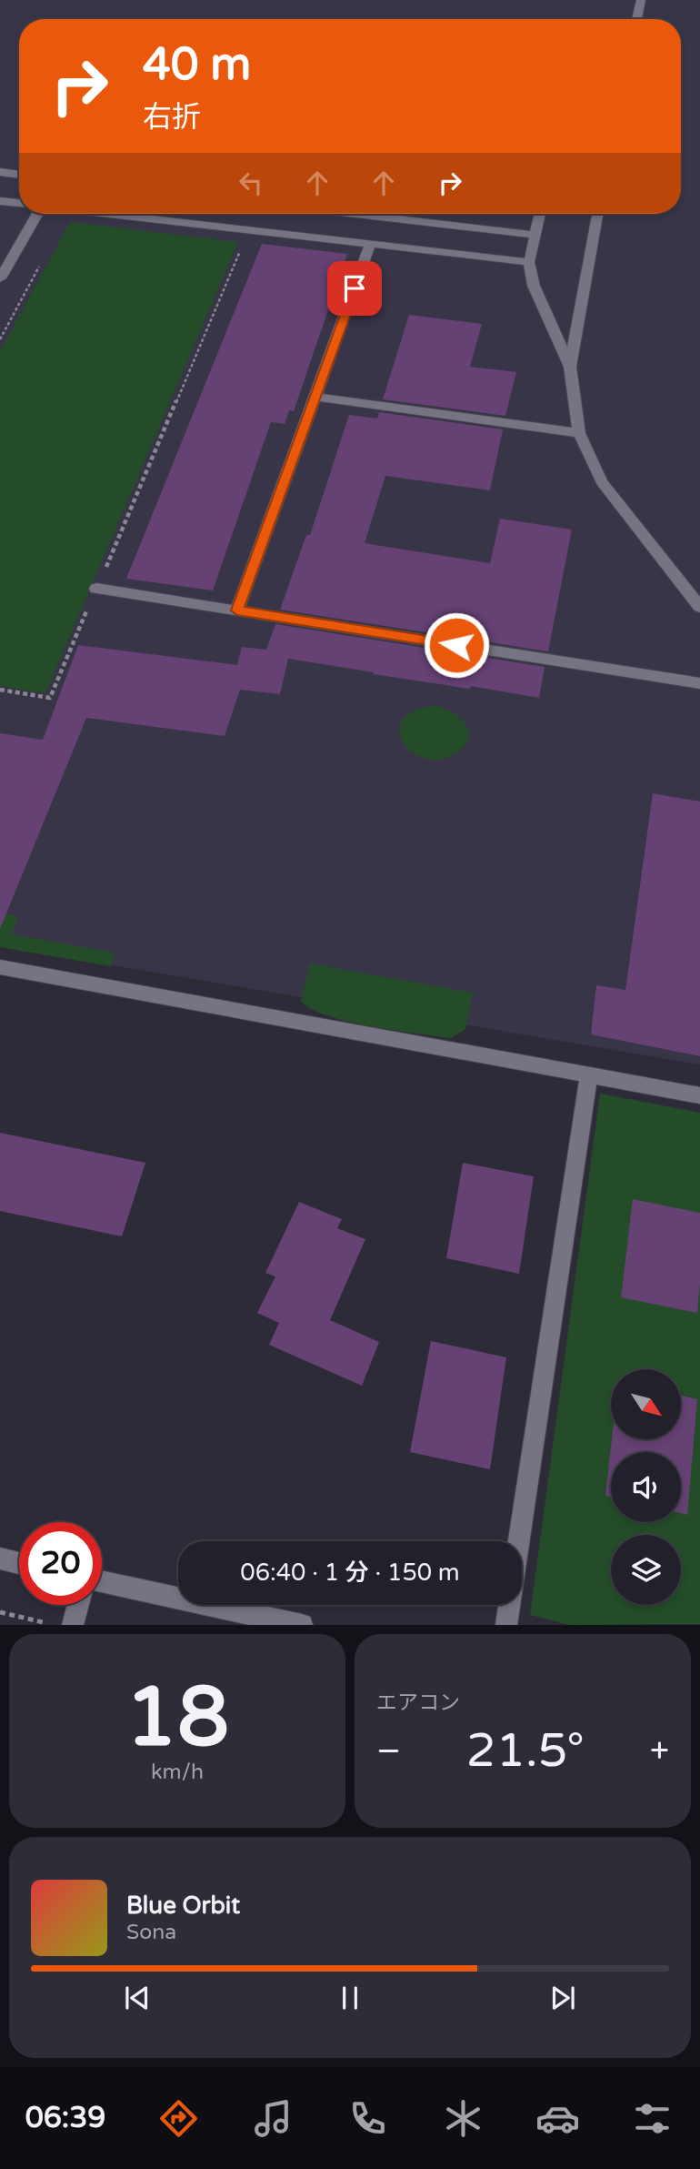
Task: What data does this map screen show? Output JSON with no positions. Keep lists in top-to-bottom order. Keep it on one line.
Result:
{"north":"bottom right","page":{"turn":["40 m","右折"],"limit":"20","trip":"06:40 · 1 分 · 150 m","tile":[["18","km/h"],"エアコン"],"heat":["−","21.5°","+"],"song":["Blue Orbit","Sona"],"tabs":"06:39"}}
